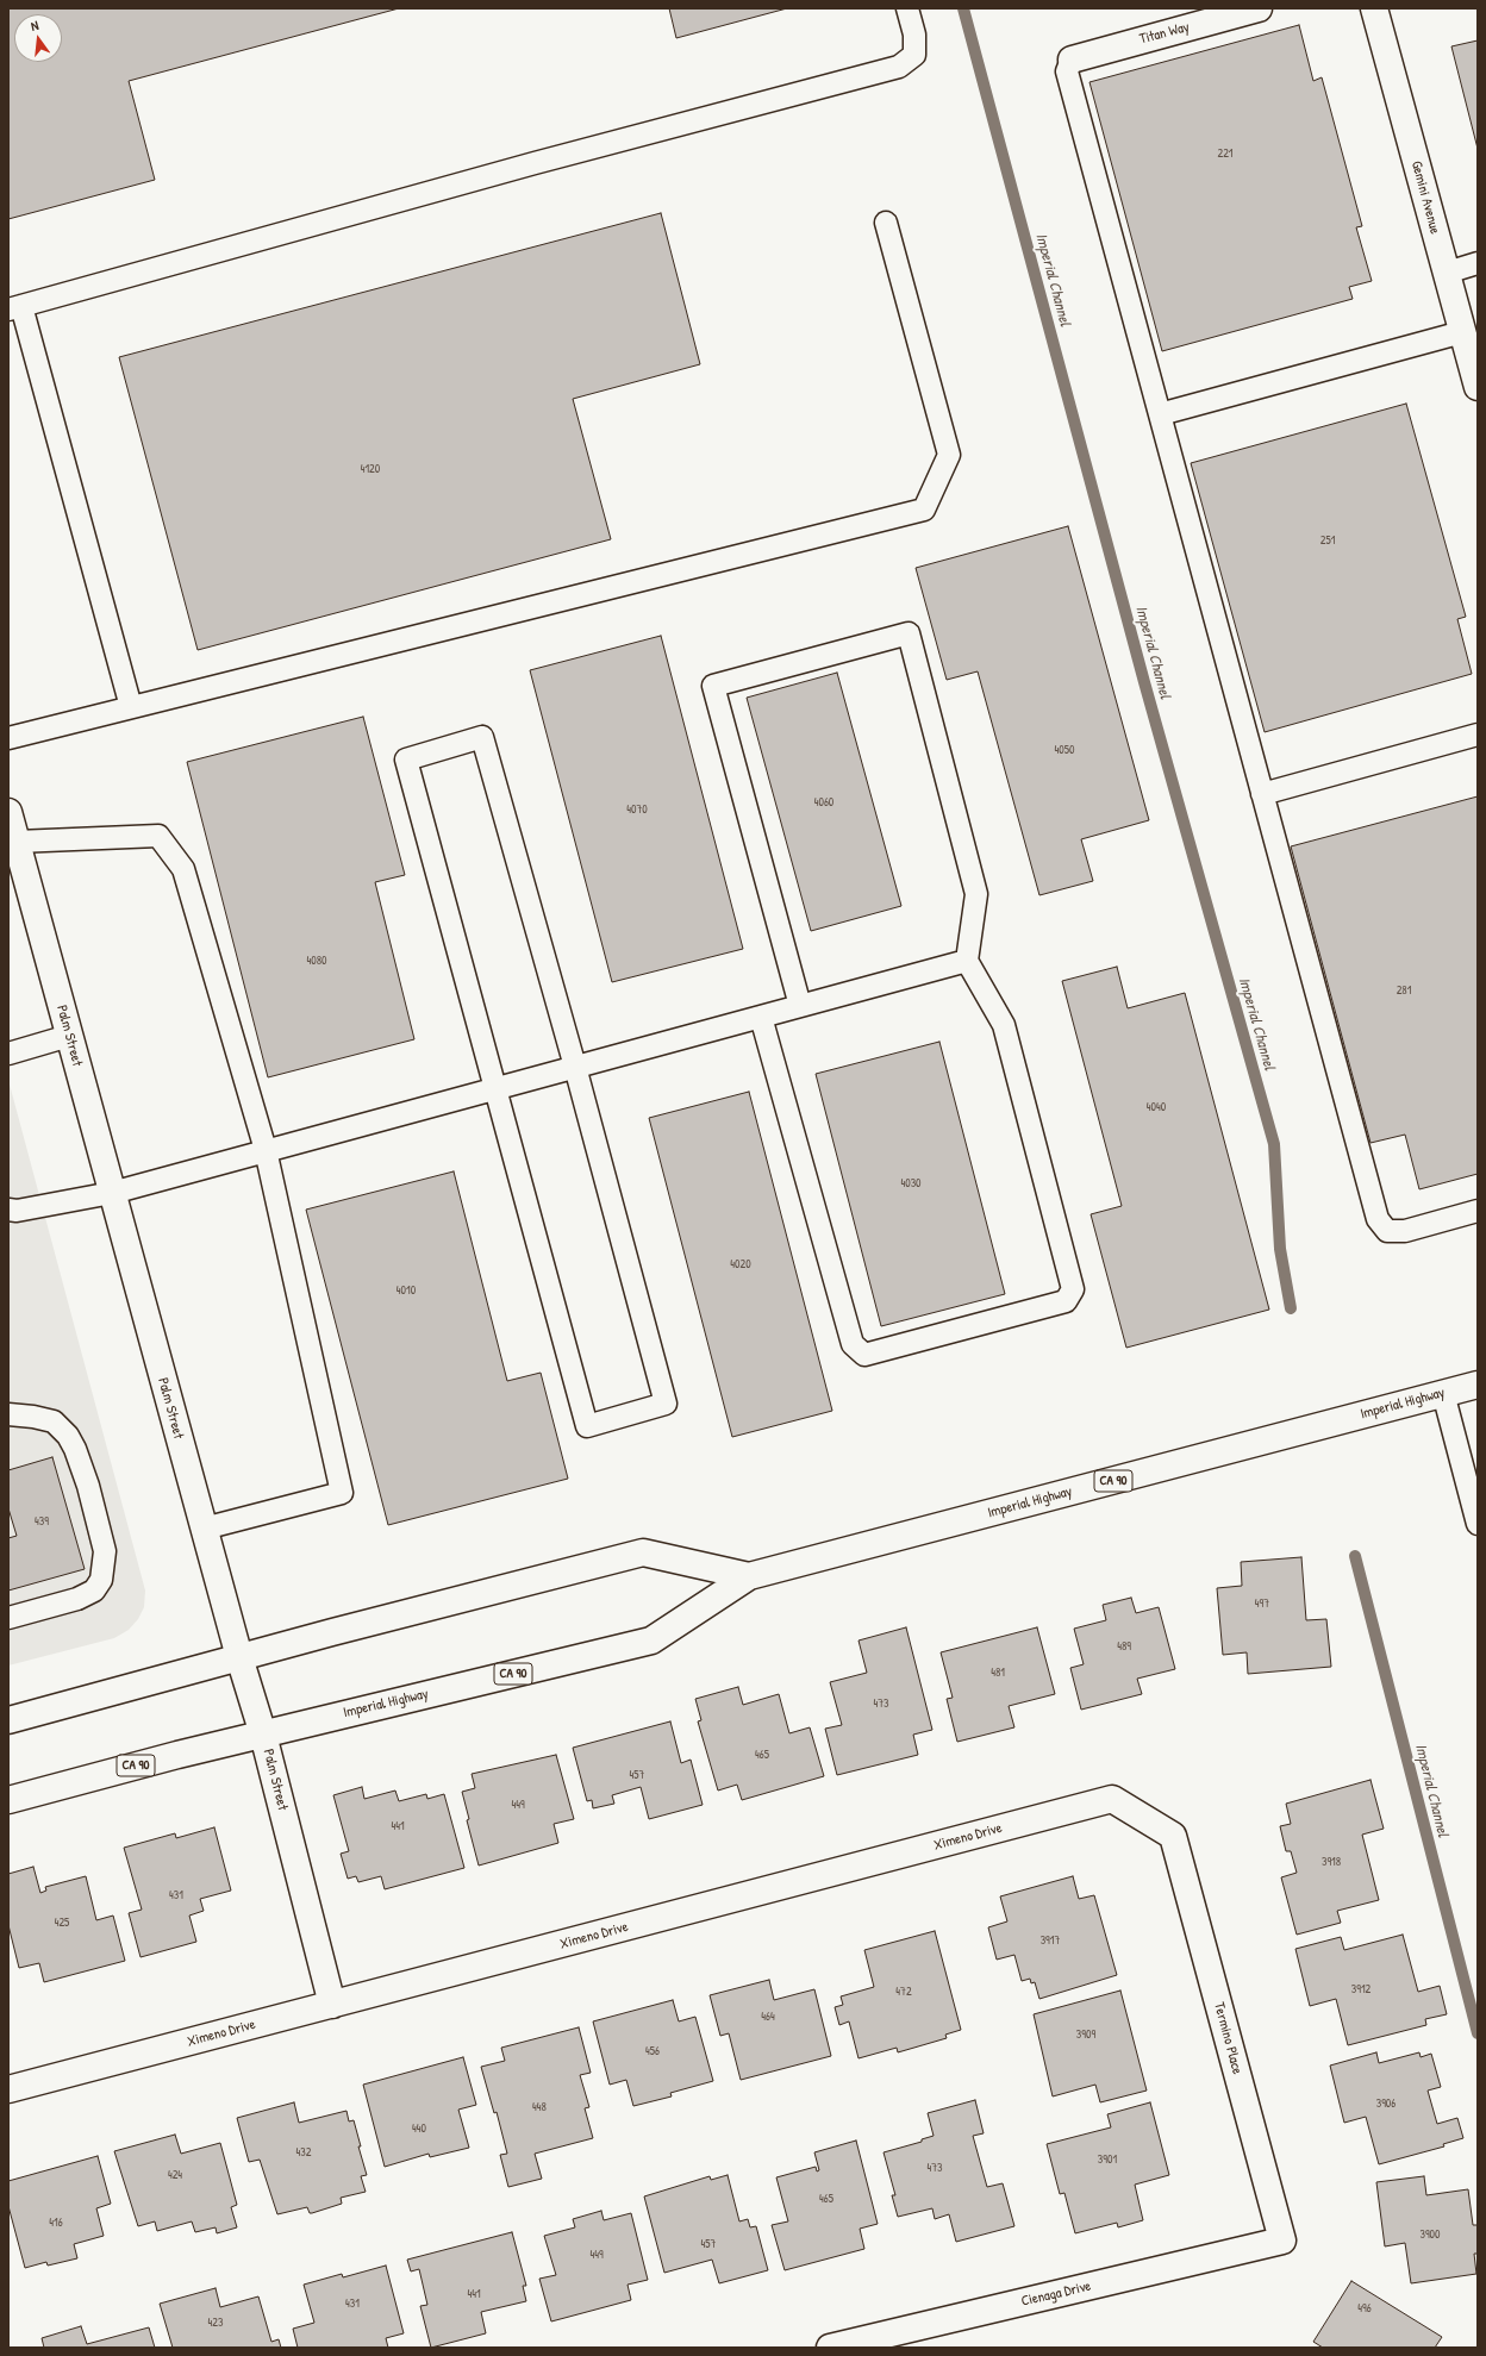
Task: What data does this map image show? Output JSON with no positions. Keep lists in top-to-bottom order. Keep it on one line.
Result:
{"streets":{"street":["Titan Way","Gemini Avenue","Palm Street","Imperial Highway","CA 90","Ximeno Drive","Termino Place","Cienaga Drive"]},"crossings":[["Palm Street","Imperial Highway"],["Palm Street","Ximeno Drive"],["Ximeno Drive","Termino Place"],["Termino Place","Cienaga Drive"]],"water":["Imperial Channel"],"house_numbers":["221","4120","251","4050","4060","4070","4080","281","4040","4030","4020","4010","439","497","489","481","473","465","457","449","441","3918","431","425","3917","3912","472","464","3909","456","3906","448","440","432","3901","473","424","465","416","3900","457","449","441","431","496","423"],"north":"top"}
